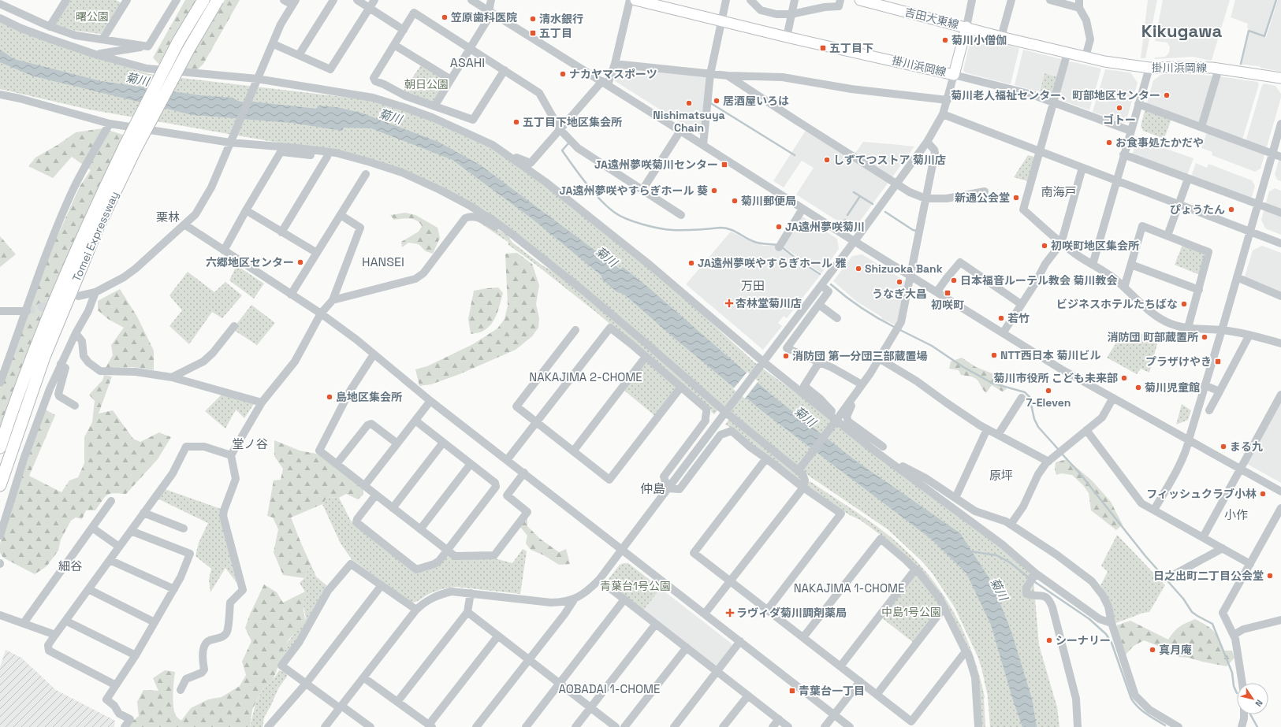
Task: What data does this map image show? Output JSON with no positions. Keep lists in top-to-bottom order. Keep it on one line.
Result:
{"streets":{"highway":["Tomei Expressway"],"main road":["吉田大東線","掛川浜岡線"]},"crossings":[["吉田大東線","掛川浜岡線"]],"districts":["Kikugawa","ASAHI","南海戸","栗林","HANSEI","万田","NAKAJIMA 2-CHOME","堂ノ谷","原坪","仲島","小作","細谷","NAKAJIMA 1-CHOME","AOBADAI 1-CHOME"],"water":["菊川"],"parks":["曙公園","朝日公園","青葉台1号公園","中島1号公園"],"places":{"other":["笠原歯科医院","清水銀行","菊川小僧伽","ナカヤマスポーツ","菊川老人福祉センター、町部地区センター","居酒屋いろは","Nishimatsuya Chain","ゴトー","五丁目下地区集会所","お食事処たかだや","しずてつストア 菊川店","JA遠州夢咲やすらぎホール 葵","新通公会堂","菊川郵便局","ぴょうたん","JA遠州夢咲菊川","初咲町地区集会所","六郷地区センター","JA遠州夢咲やすらぎホール 雅","Shizuoka Bank","日本福音ルーテル教会 菊川教会","うなぎ大昌","ビジネスホテルたちばな","若竹","消防団 町部蔵置所","NTT西日本 菊川ビル","消防団 第一分団三部蔵置場","菊川市役所 こども未来部","菊川児童館","7-Eleven","島地区集会所","まる九","フィッシュクラブ小林","日之出町二丁目公会堂","シーナリー","真月庵"],"transit":["五丁目","五丁目下","JA遠州夢咲菊川センター","初咲町","プラザけやき","青葉台一丁目"],"health":["杏林堂菊川店","ラヴィダ菊川調剤薬局"]},"north":"bottom right"}
